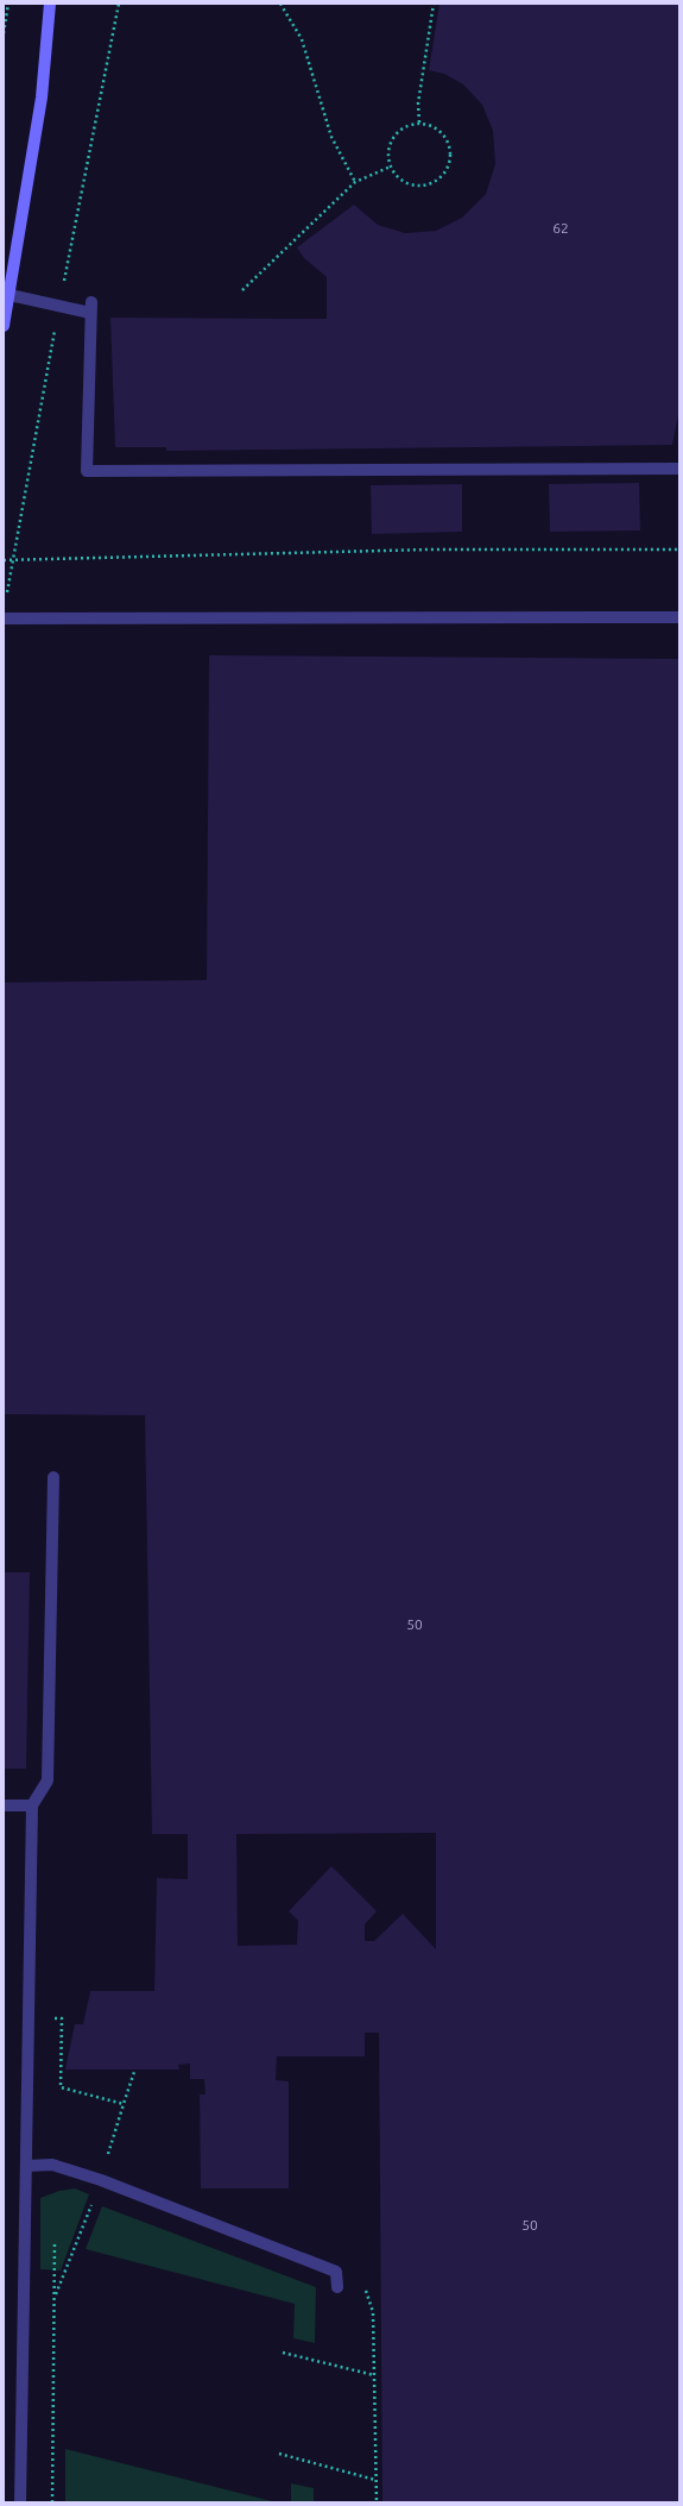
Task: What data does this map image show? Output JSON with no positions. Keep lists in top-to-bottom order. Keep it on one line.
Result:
{"house_numbers":["62","50","50"]}
